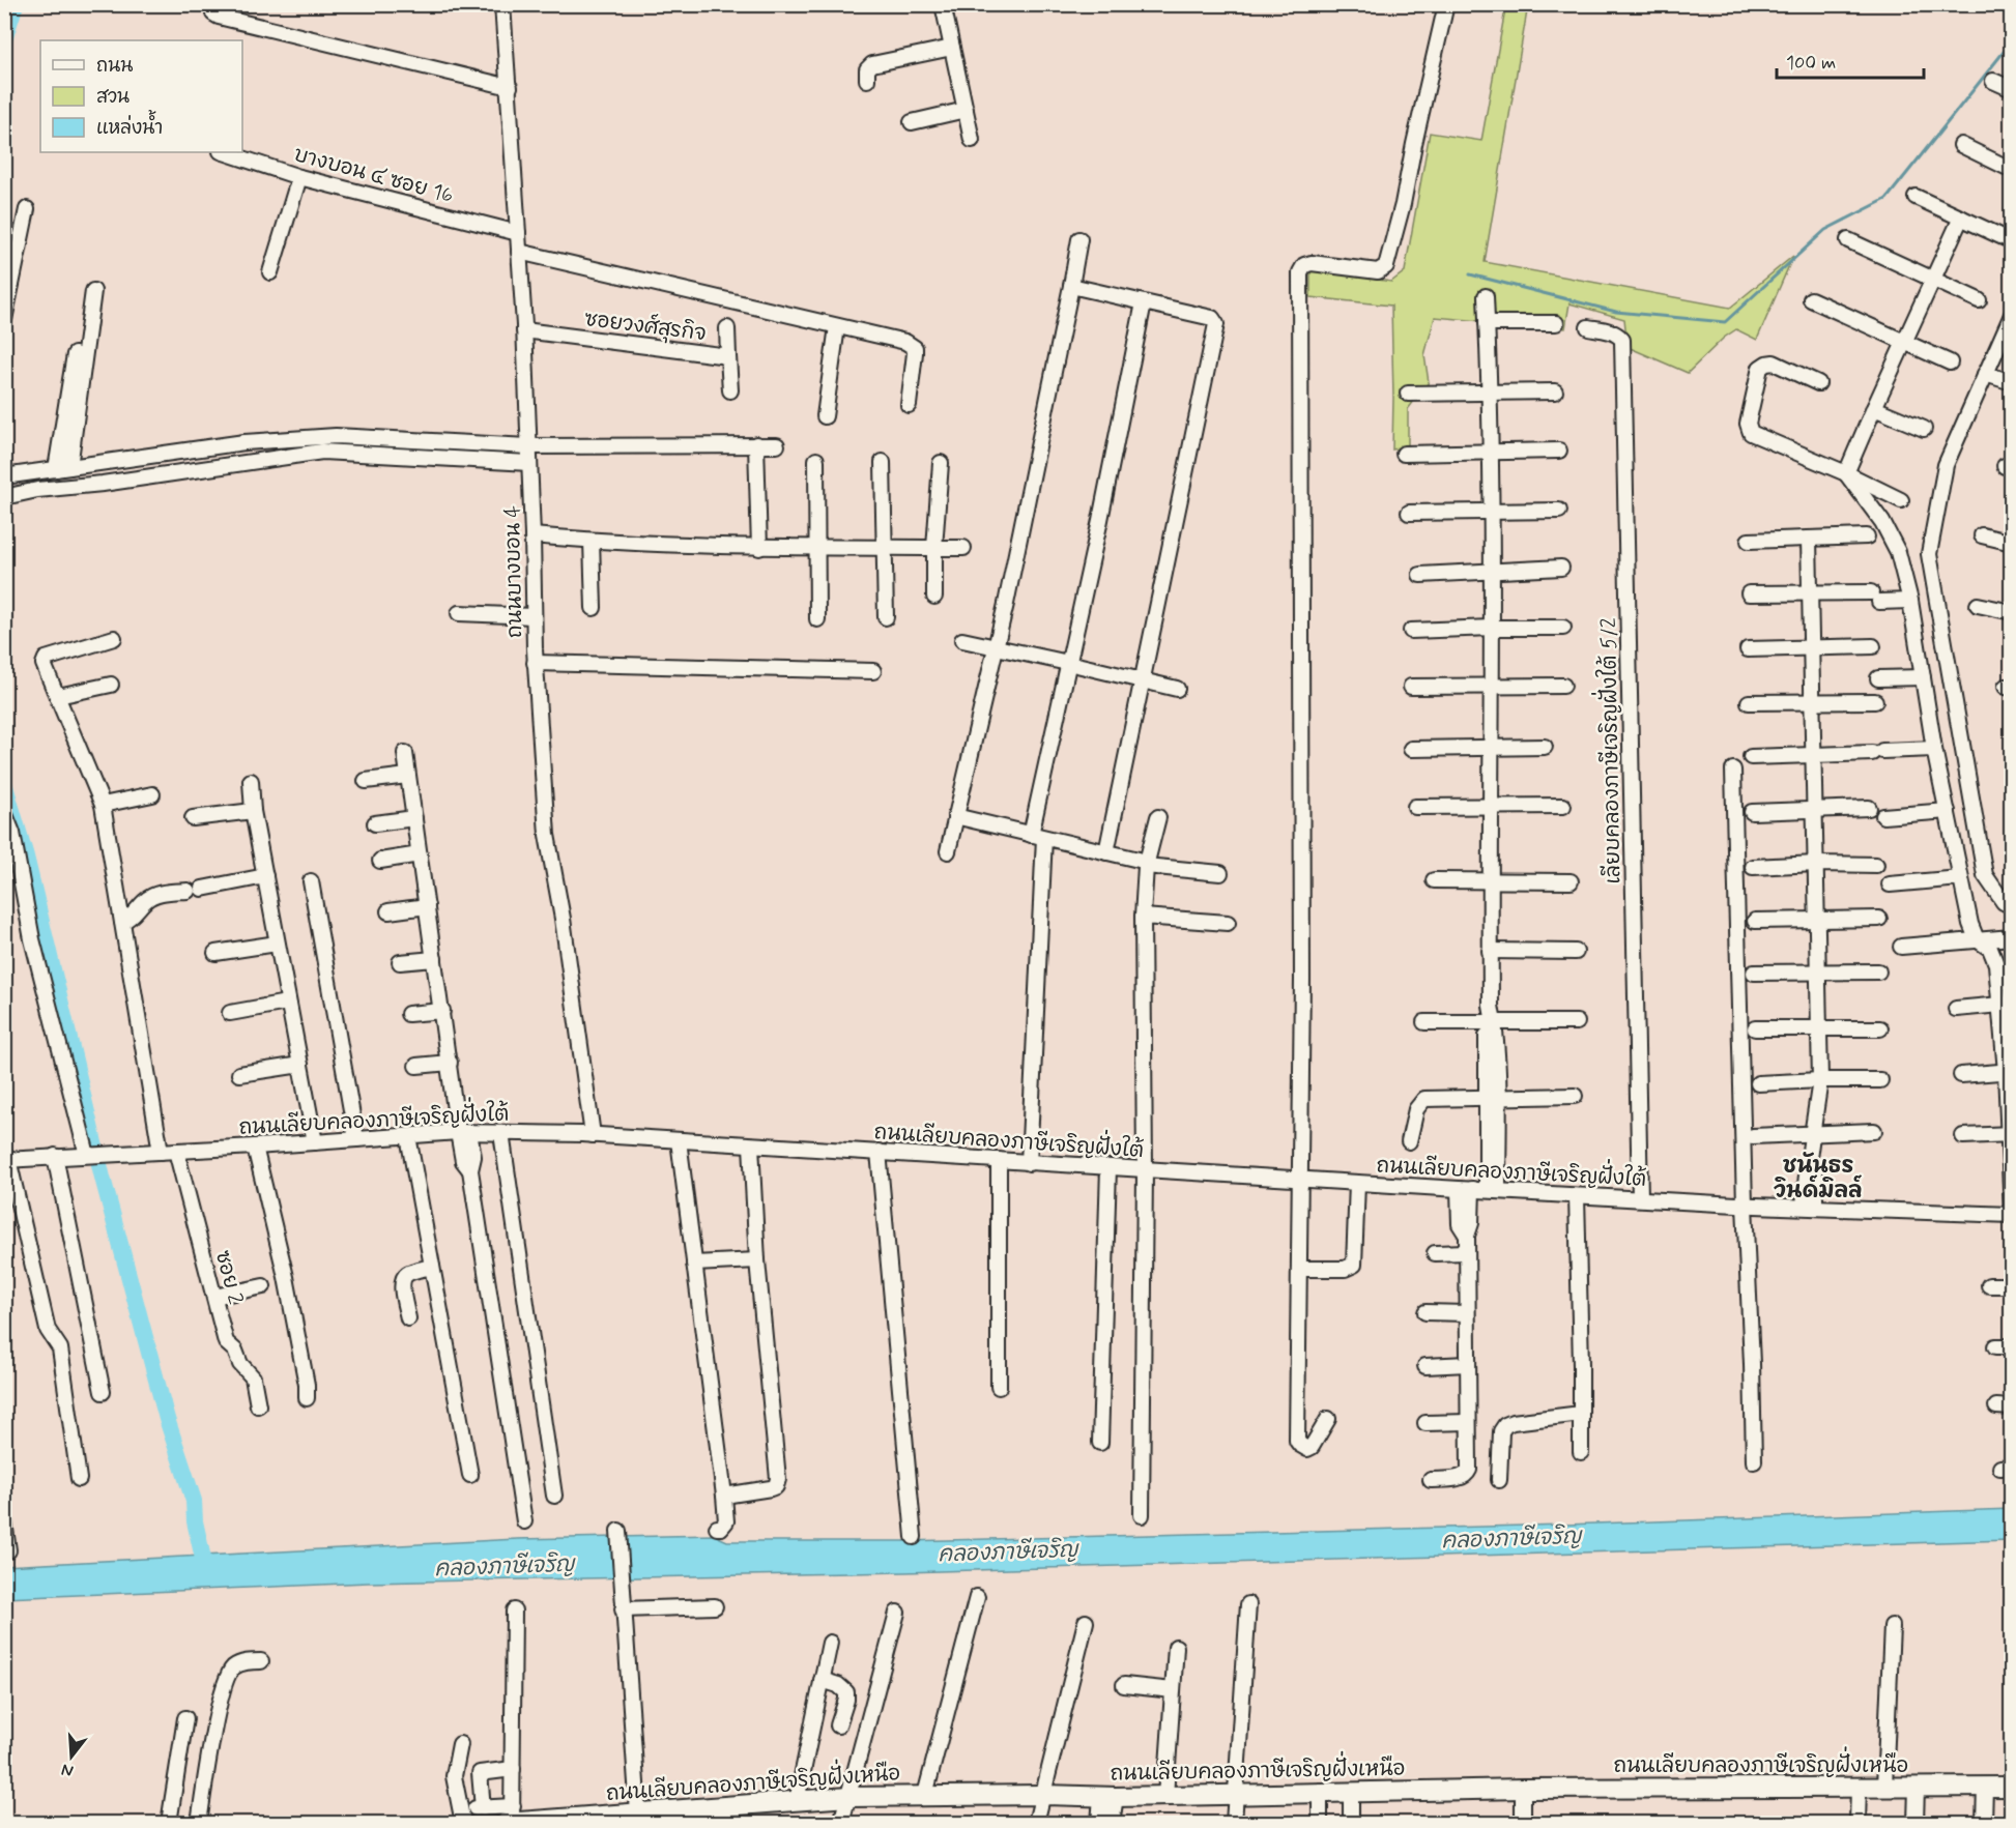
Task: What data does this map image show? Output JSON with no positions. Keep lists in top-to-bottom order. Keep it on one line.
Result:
{"streets":{"main road":["ถนนเลียบคลองภาษีเจริญฝั่งเหนือ"],"street":["บางบอน ๔ ซอย 16","ซอยวงศ์สุรกิจ","ถนนบางบอน 4","เลียบคลองภาษีเจริญฝั่งใต้ 5/2","ถนนเลียบคลองภาษีเจริญฝั่งใต้","ซอย 2"]},"crossings":[["บางบอน ๔ ซอย 16","ถนนบางบอน 4"],["ซอยวงศ์สุรกิจ","ถนนบางบอน 4"],["ถนนบางบอน 4","ถนนเลียบคลองภาษีเจริญฝั่งใต้"],["เลียบคลองภาษีเจริญฝั่งใต้ 5/2","ถนนเลียบคลองภาษีเจริญฝั่งใต้"],["ถนนเลียบคลองภาษีเจริญฝั่งใต้","ซอย 2"]],"districts":["ชนันธร วินด์มิลล์"],"water":["คลองภาษีเจริญ"],"legend":["ถนน","สวน","แหล่งน้ำ"],"scale_bar":"100 m","north":"bottom"}
